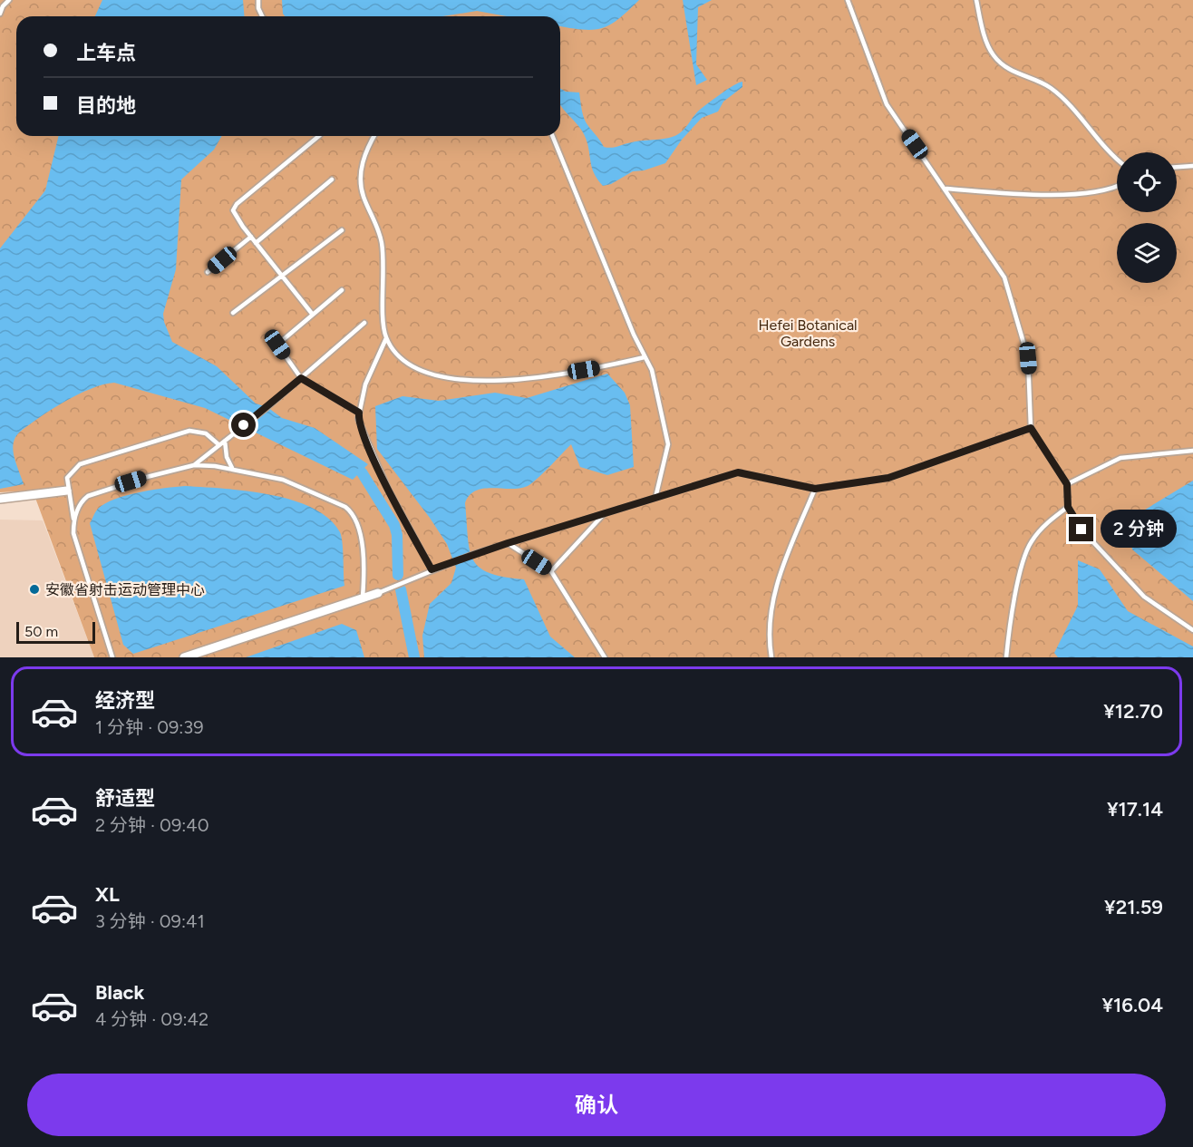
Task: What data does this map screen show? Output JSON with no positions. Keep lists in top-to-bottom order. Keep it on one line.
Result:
{"parks":["Hefei Botanical Gardens"],"places":["安徽省射击运动管理中心"],"scale_bar":"50 m","page":{"banner":["上车点","目的地"],"bubble":"2 分钟","scale":"50 m","list":[{"name":"经济型","note":"1 分钟 · 09:39","value":"¥12.70"},{"name":"舒适型","note":"2 分钟 · 09:40","value":"¥17.14"},{"name":"XL","note":"3 分钟 · 09:41","value":"¥21.59"},{"name":"Black","note":"4 分钟 · 09:42","value":"¥16.04"}],"buttons":"确认"}}
